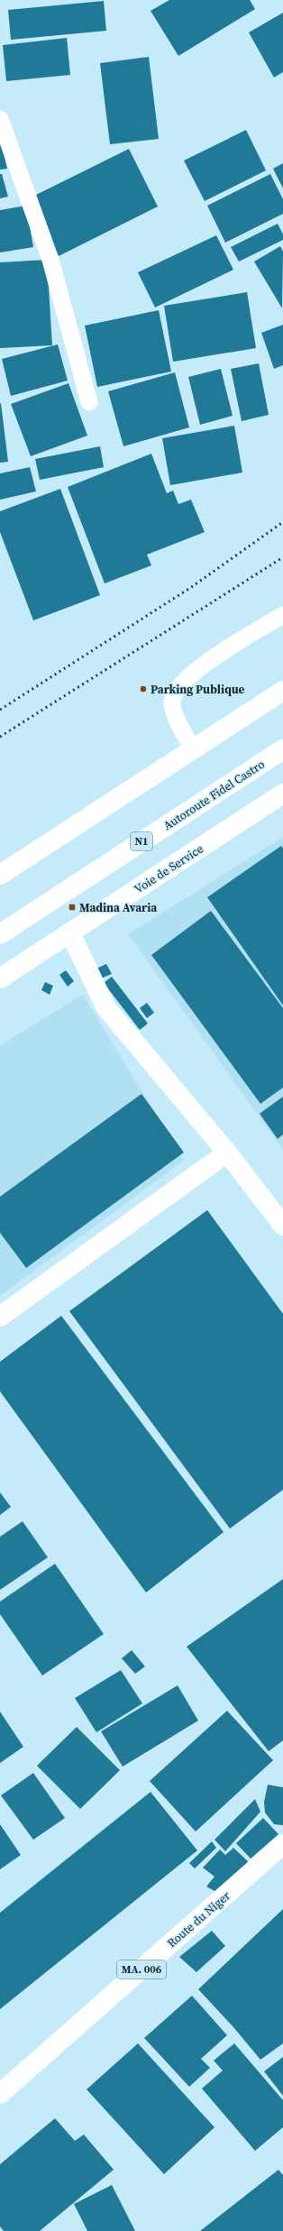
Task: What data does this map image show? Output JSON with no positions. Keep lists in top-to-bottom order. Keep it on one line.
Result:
{"streets":{"main road":["Autoroute Fidel Castro","N1","Voie de Service","Route du Niger","MA. 006"]},"places":{"other":["Parking Publique"],"transit":["Madina Avaria"]}}
